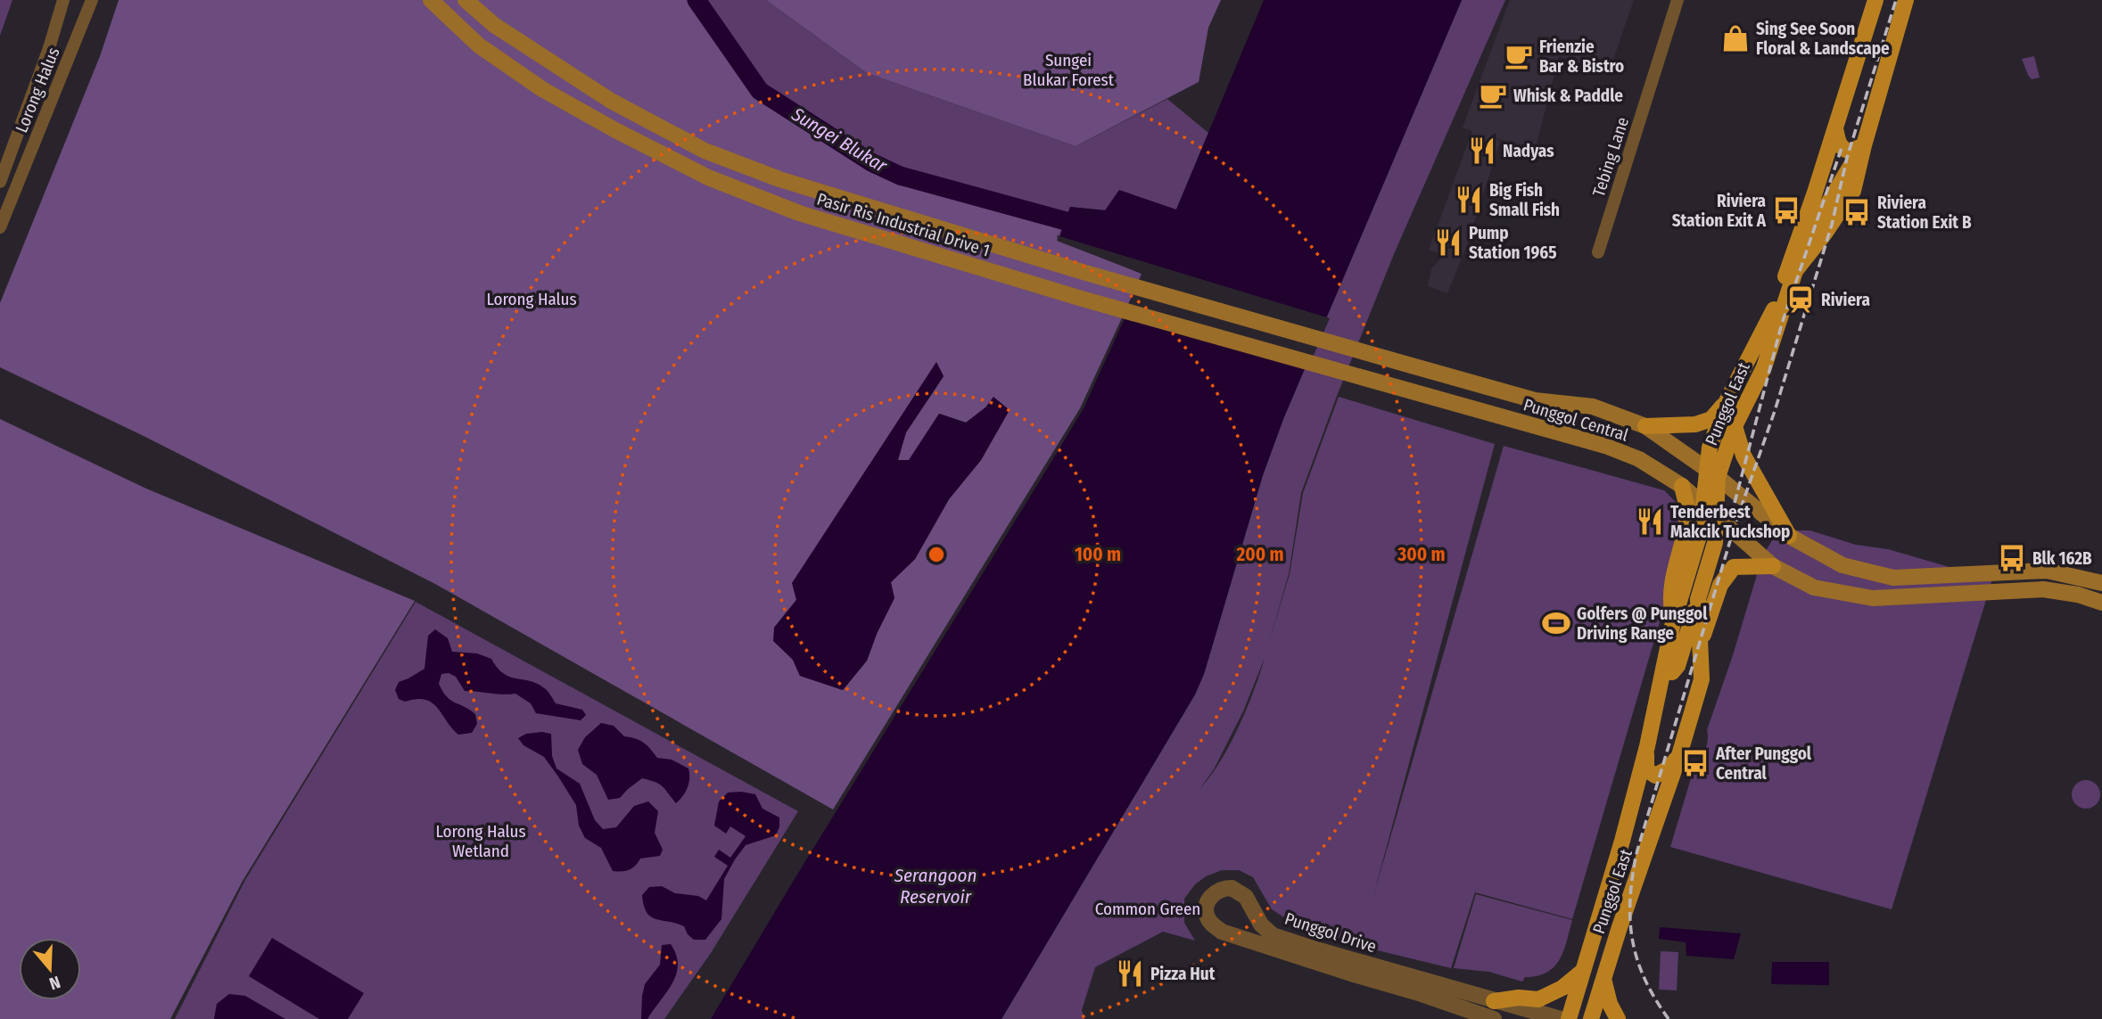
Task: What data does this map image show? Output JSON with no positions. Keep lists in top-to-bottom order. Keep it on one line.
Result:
{"streets":{"main road":["Pasir Ris Industrial Drive 1","Punggol East","Punggol Central"],"street":["Lorong Halus","Tebing Lane","Punggol Drive"]},"crossings":[["Pasir Ris Industrial Drive 1","Punggol Central"],["Punggol East","Punggol Central"]],"water":["Sungei Blukar","Serangoon Reservoir"],"parks":["Sungei Blukar Forest","Lorong Halus","Lorong Halus Wetland","Common Green"],"places":{"shop":["Sing See Soon Floral & Landscape"],"cafe":["Frienzie Bar & Bistro","Whisk & Paddle"],"restaurant":["Nadyas","Big Fish Small Fish","Pump Station 1965","Tenderbest Makcik Tuckshop","Pizza Hut"],"bus stop":["Riviera Station Exit A","Riviera Station Exit B","Blk 162B","After Punggol Central"],"station":["Riviera"],"sports":["Golfers @ Punggol Driving Range"]},"north":"bottom","rings":["100 m","200 m","300 m"]}
